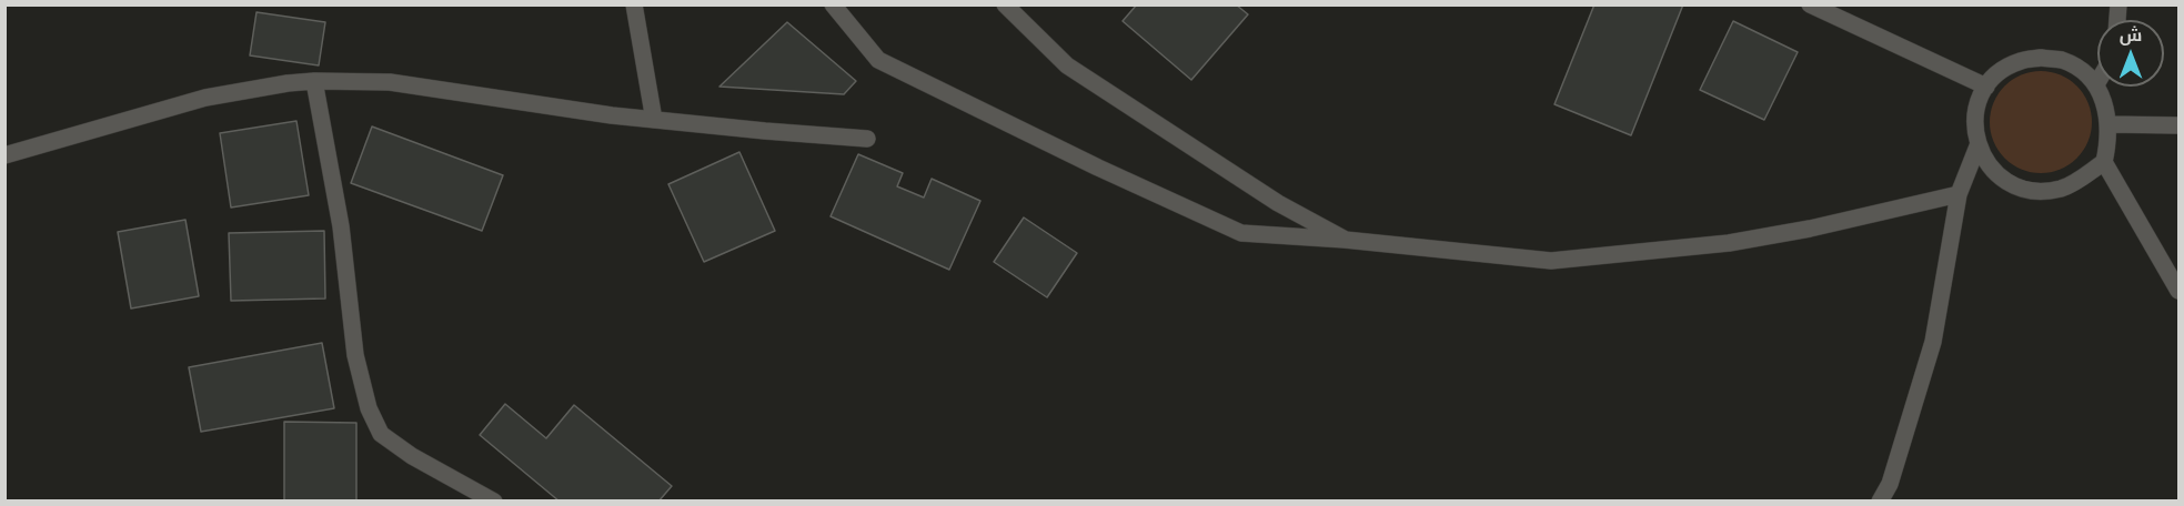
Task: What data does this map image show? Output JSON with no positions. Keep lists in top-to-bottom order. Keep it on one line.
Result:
{"north":"top"}
